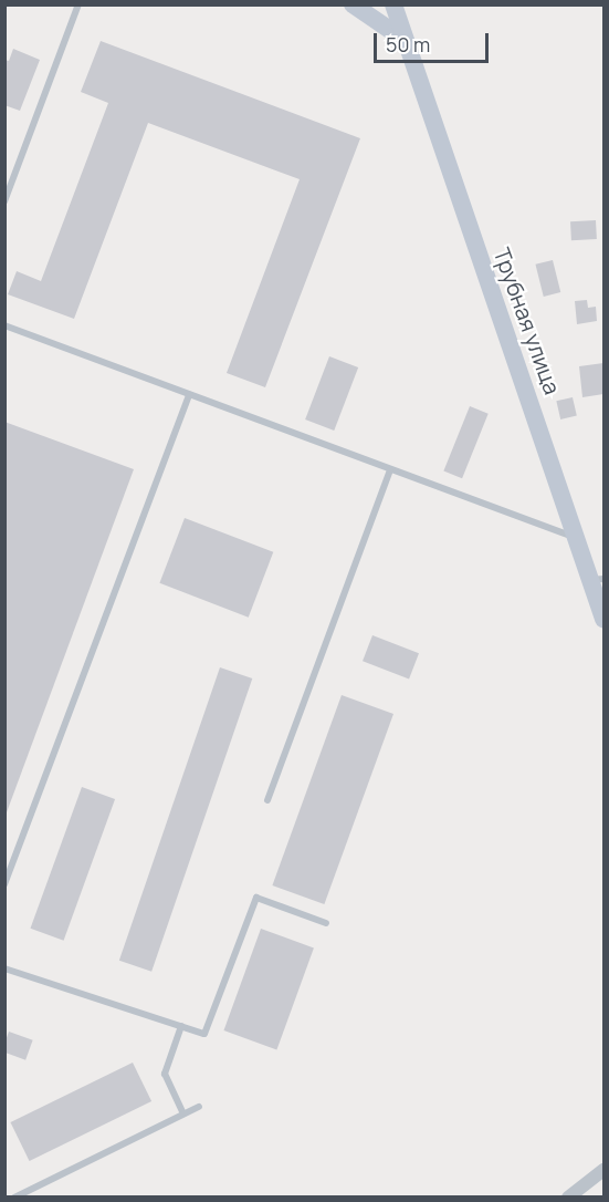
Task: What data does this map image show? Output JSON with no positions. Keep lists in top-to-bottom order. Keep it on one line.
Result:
{"streets":{"main road":["Трубная улица"]},"scale_bar":"50 m"}
